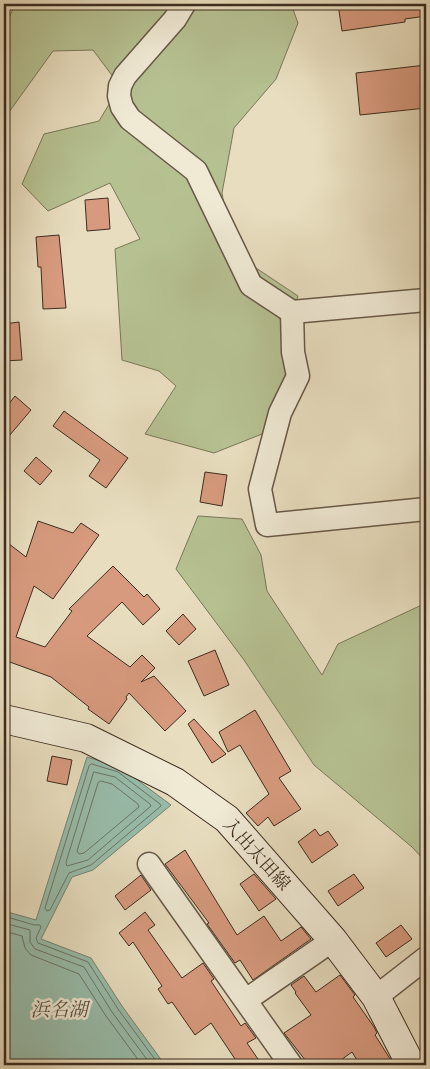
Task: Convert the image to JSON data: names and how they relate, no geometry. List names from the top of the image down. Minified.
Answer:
{"streets":{"main road":["入出太田線"]},"water":["浜名湖"]}
